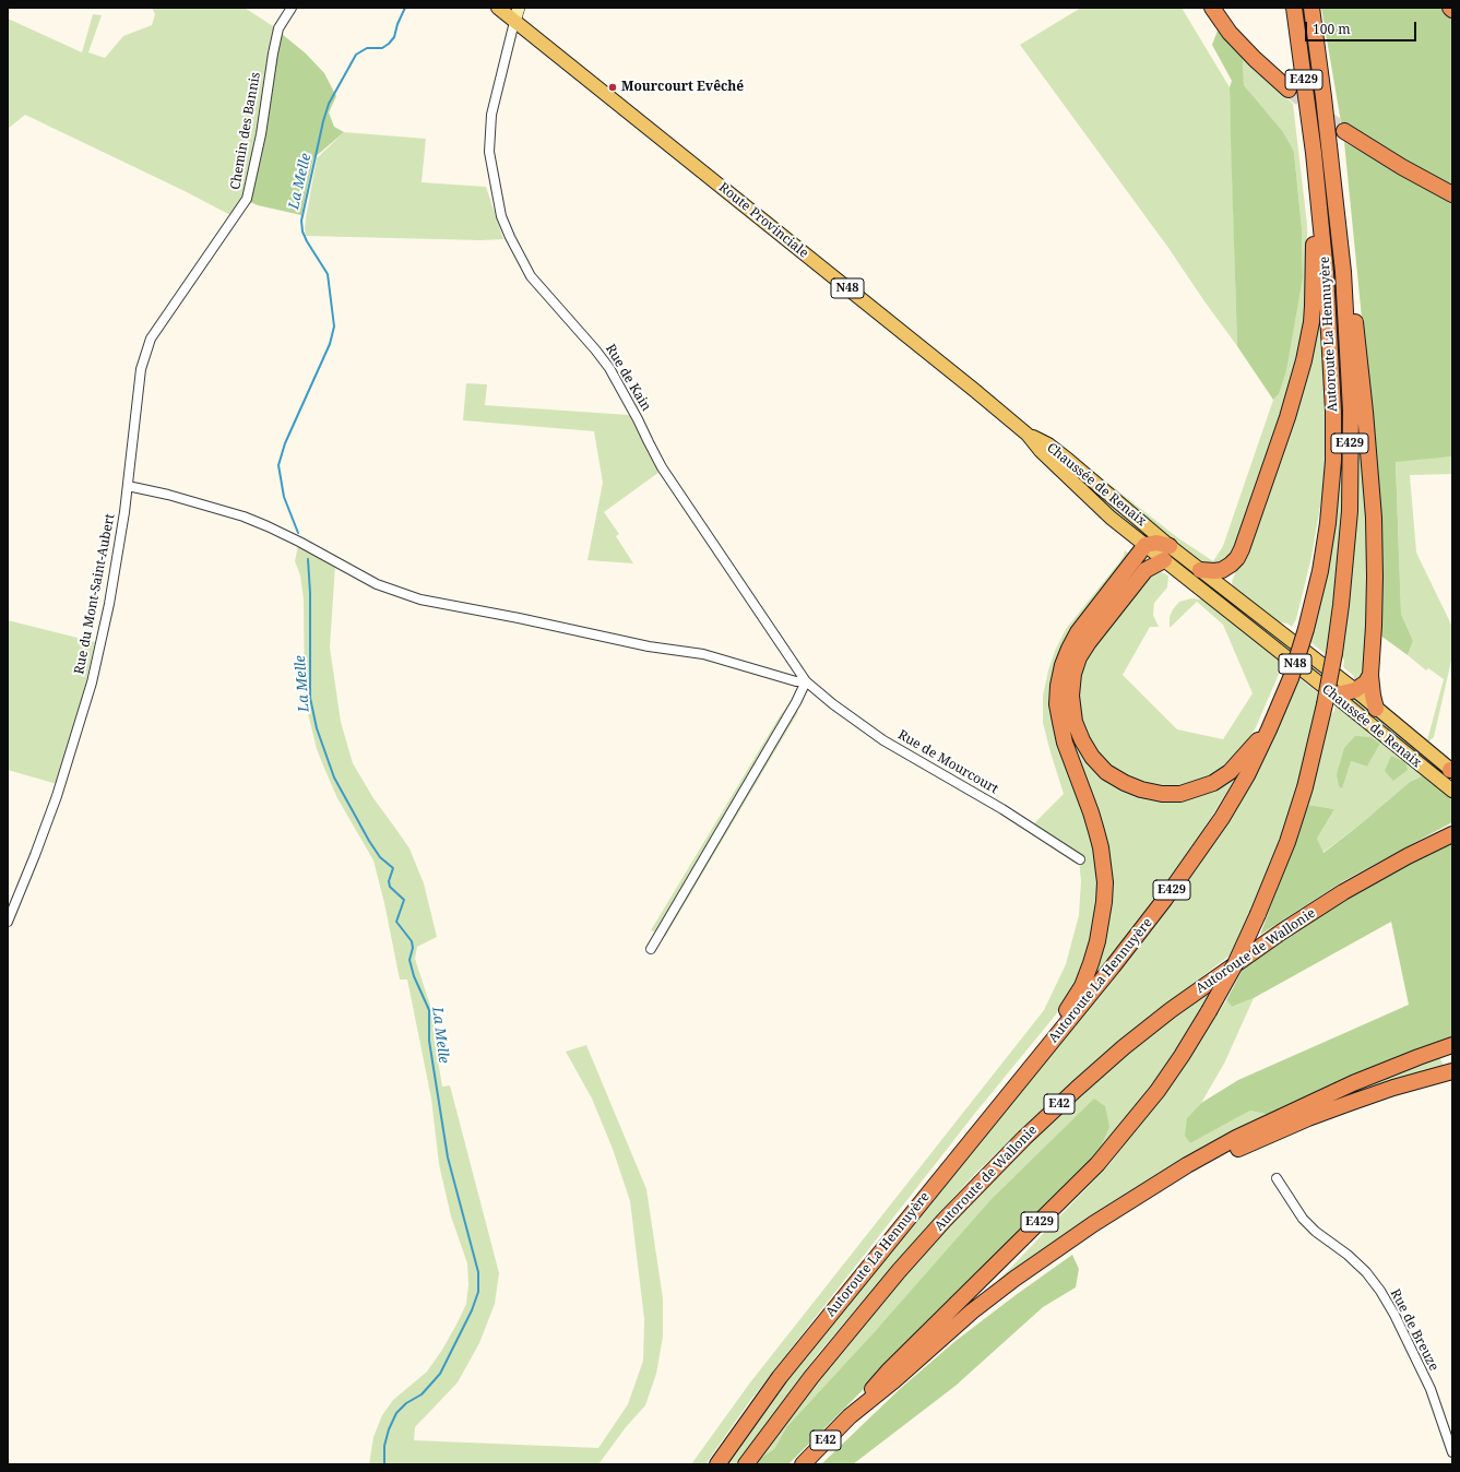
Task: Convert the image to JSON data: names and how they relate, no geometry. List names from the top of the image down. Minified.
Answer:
{"streets":{"highway":["E429","Autoroute La Hennuyère","Autoroute de Wallonie","E42"],"main road":["Route Provinciale","N48","Chaussée de Renaix"],"street":["Chemin des Bannis","Rue de Kain","Rue du Mont-Saint-Aubert","Rue de Mourcourt","Rue de Breuze"]},"crossings":[["Chemin des Bannis","Rue du Mont-Saint-Aubert"],["Route Provinciale","Rue de Kain"],["Route Provinciale","Chaussée de Renaix"],["Autoroute La Hennuyère","Chaussée de Renaix"],["Autoroute La Hennuyère","E42"],["Rue de Kain","Rue de Mourcourt"]],"water":["La Melle"],"places":["Mourcourt Evêché"],"scale_bar":"100 m"}
